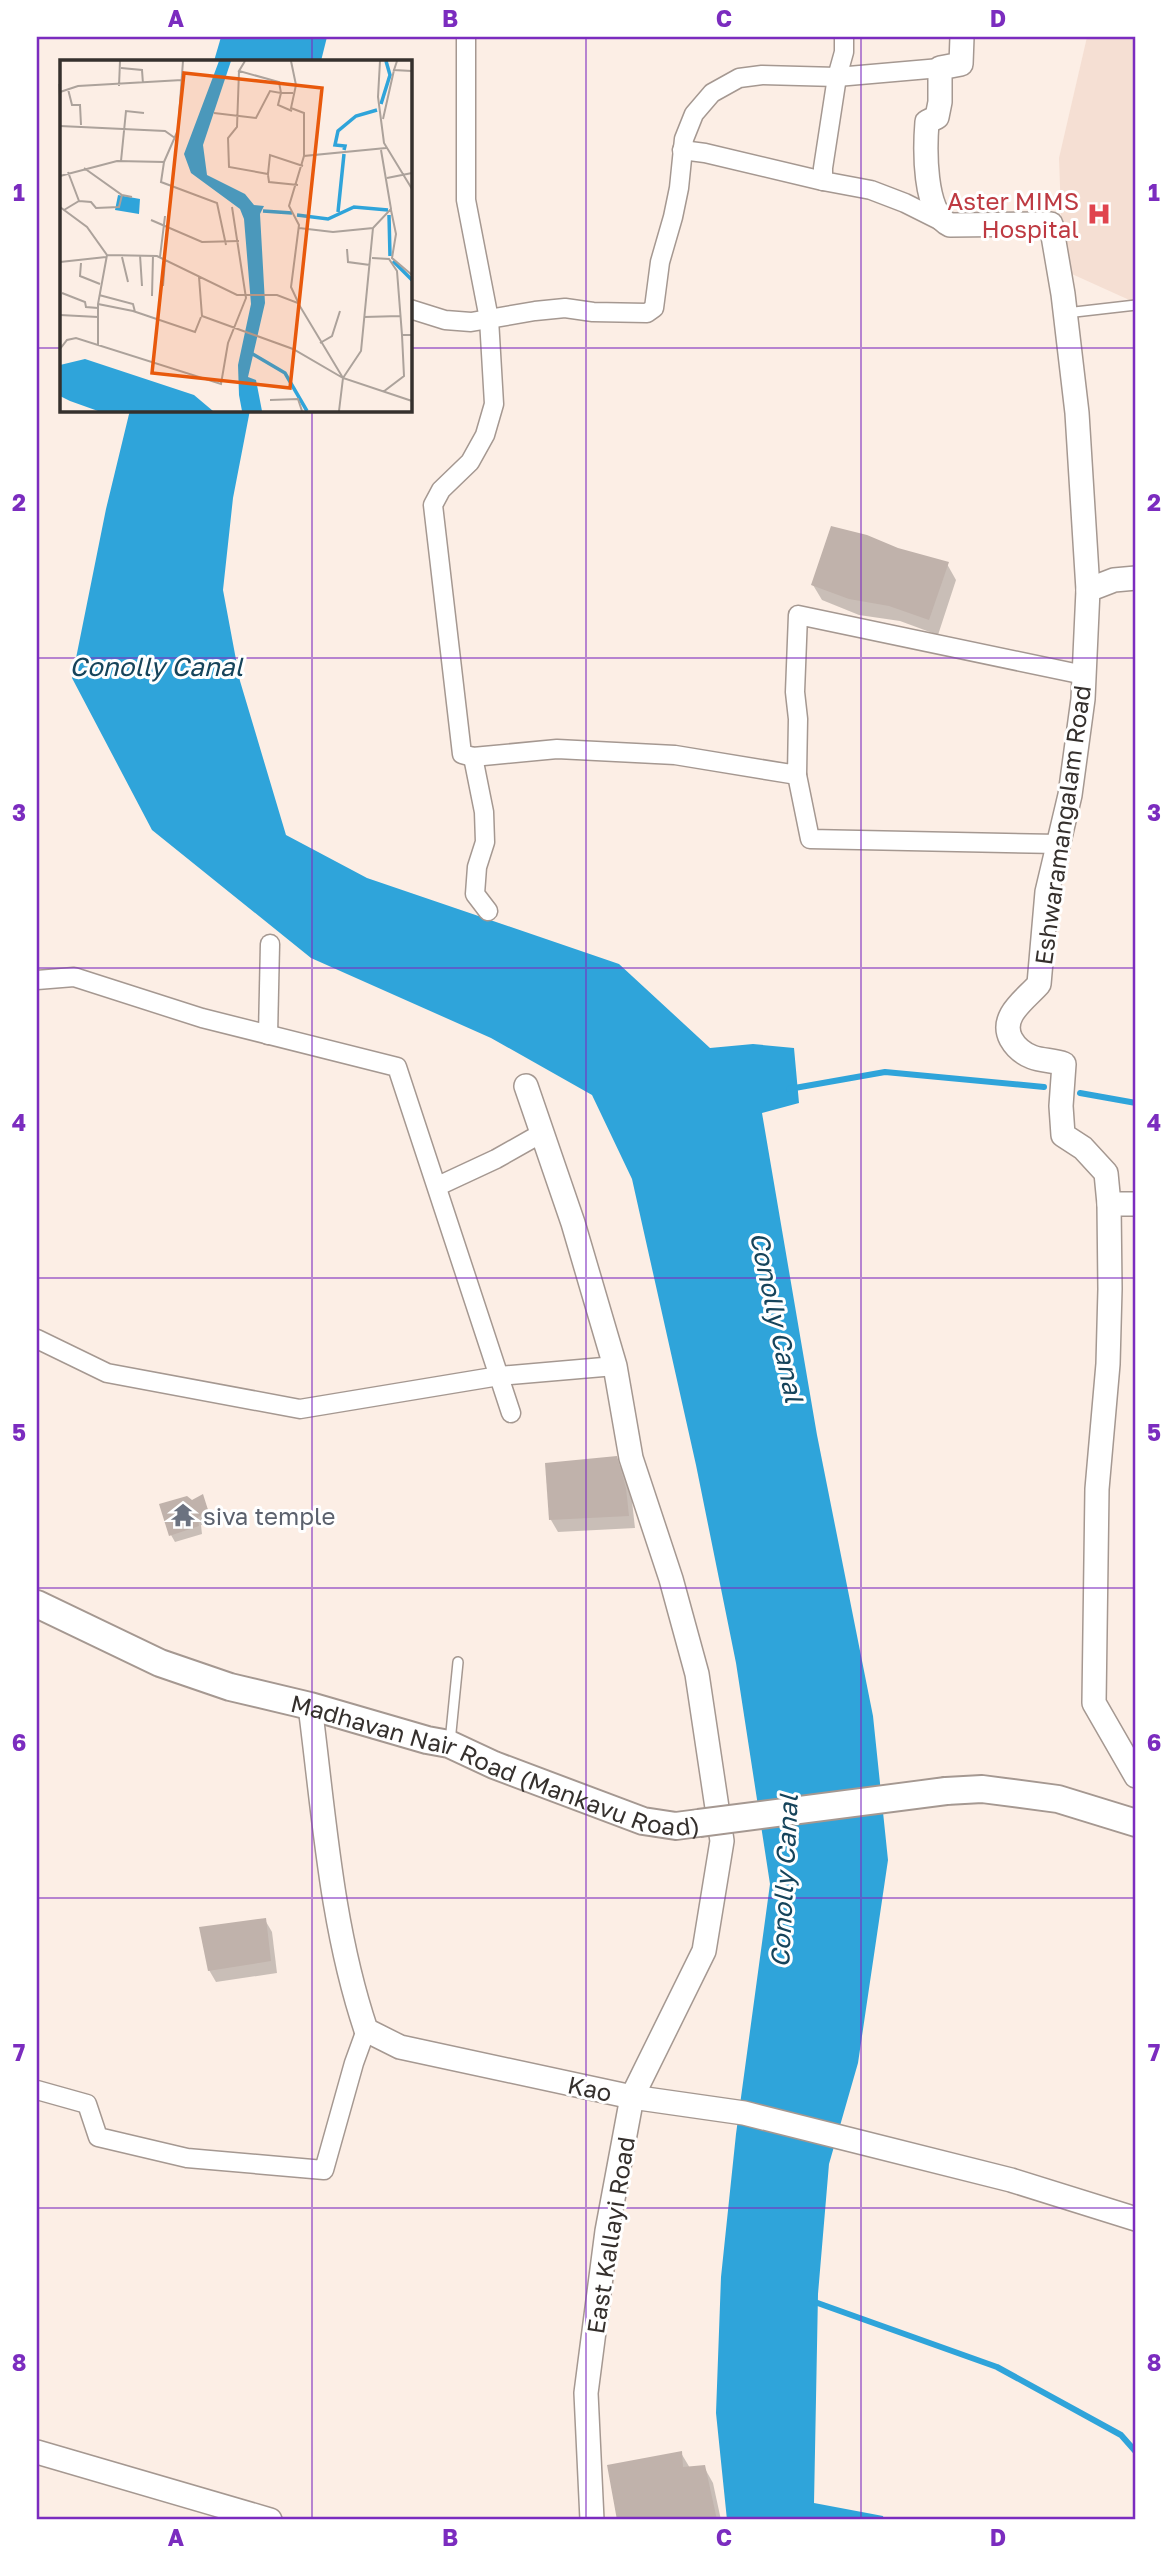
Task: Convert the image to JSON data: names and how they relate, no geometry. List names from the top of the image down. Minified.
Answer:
{"streets":{"main road":["Madhavan Nair Road (Mankavu Road)"],"street":["Eshwaramangalam Road","Kao","East Kallayi Road"]},"crossings":[["Kao","East Kallayi Road"]],"water":["Conolly Canal"],"places":{"hospital":["Aster MIMS Hospital"],"temple":["siva temple"]},"grid":{"columns":["A","B","C","D"],"rows":["1","2","3","4","5","6","7","8"]}}
